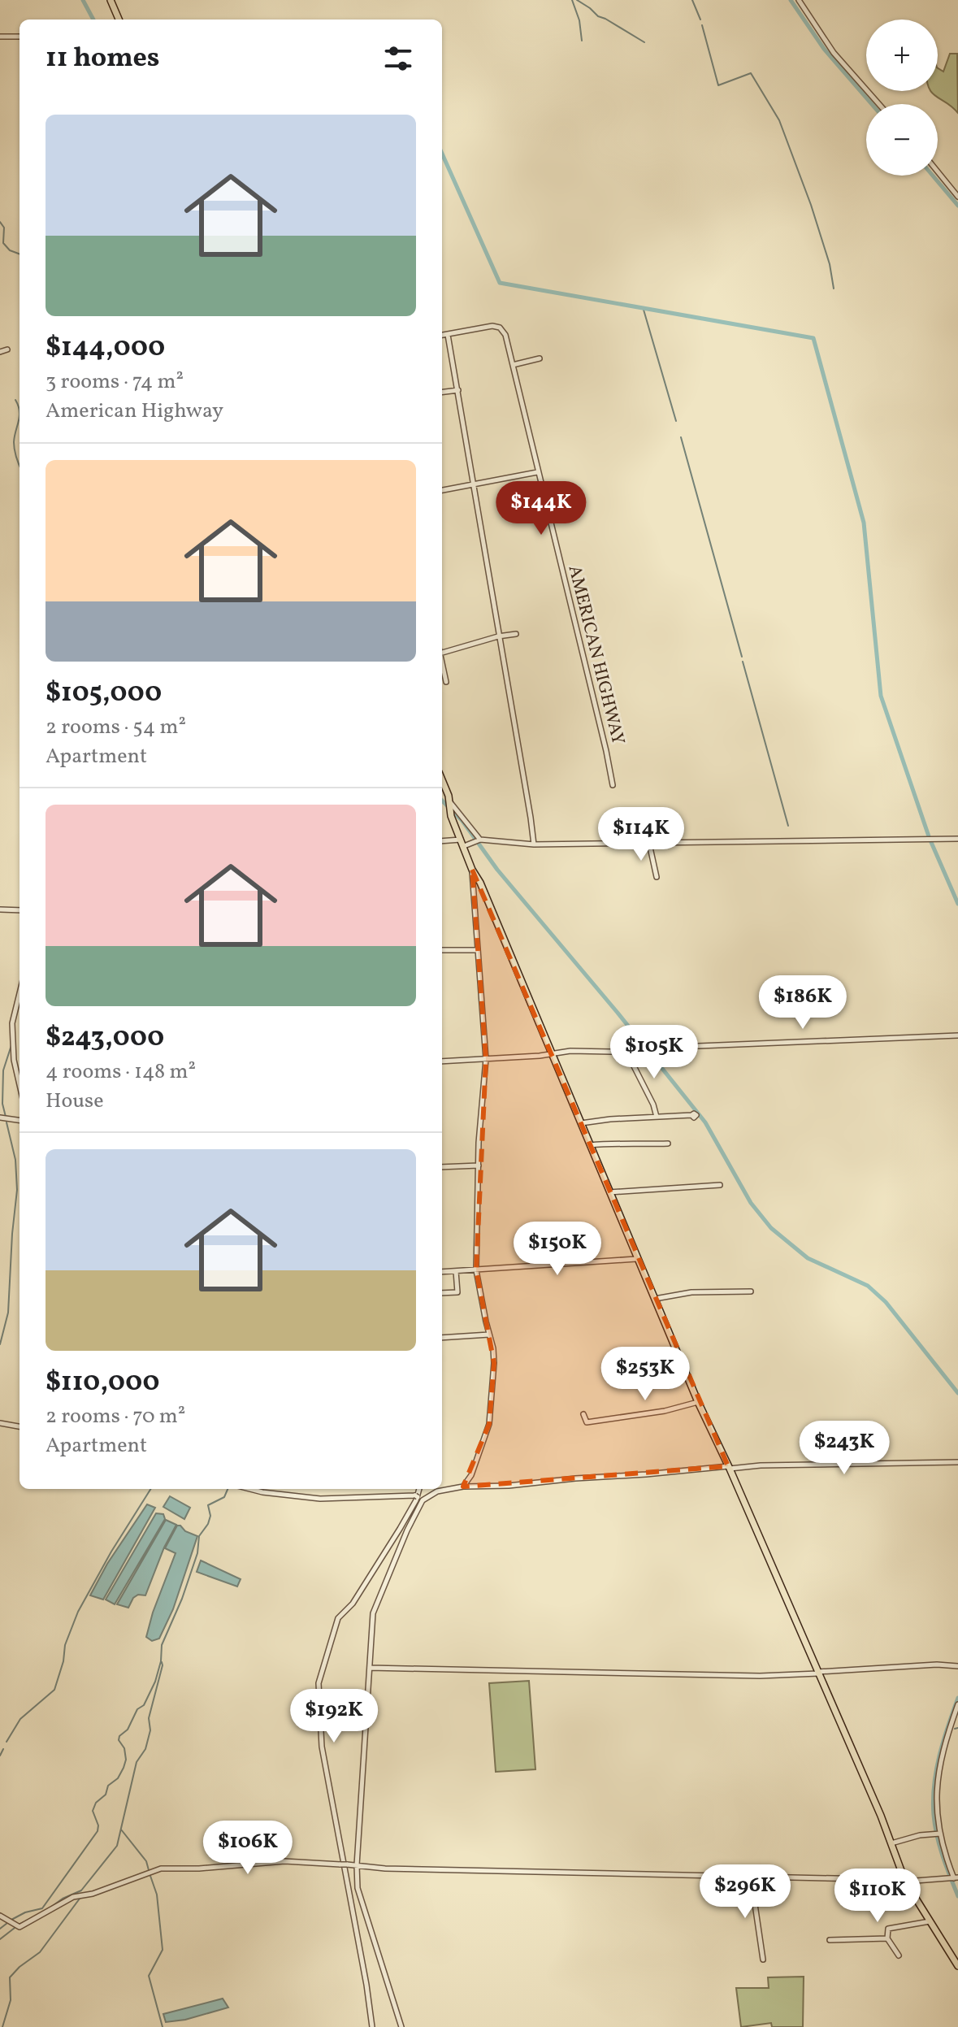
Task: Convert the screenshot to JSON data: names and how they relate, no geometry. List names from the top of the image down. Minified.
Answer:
{"streets":{"street":["AMERICAN HIGHWAY"]},"page":{"map_buttons":["+","−"],"heading":"11 homes","list":[{"name":"$144,000","note":"3 rooms · 74 m² · American Highway"},{"name":"$105,000","note":"2 rooms · 54 m² · Apartment"},{"name":"$243,000","note":"4 rooms · 148 m² · House"},{"name":"$110,000","note":"2 rooms · 70 m² · Apartment"}],"price":["$144K","$114K","$186K","$105K","$150K","$253K","$243K","$192K","$106K","$296K","$110K"]}}
